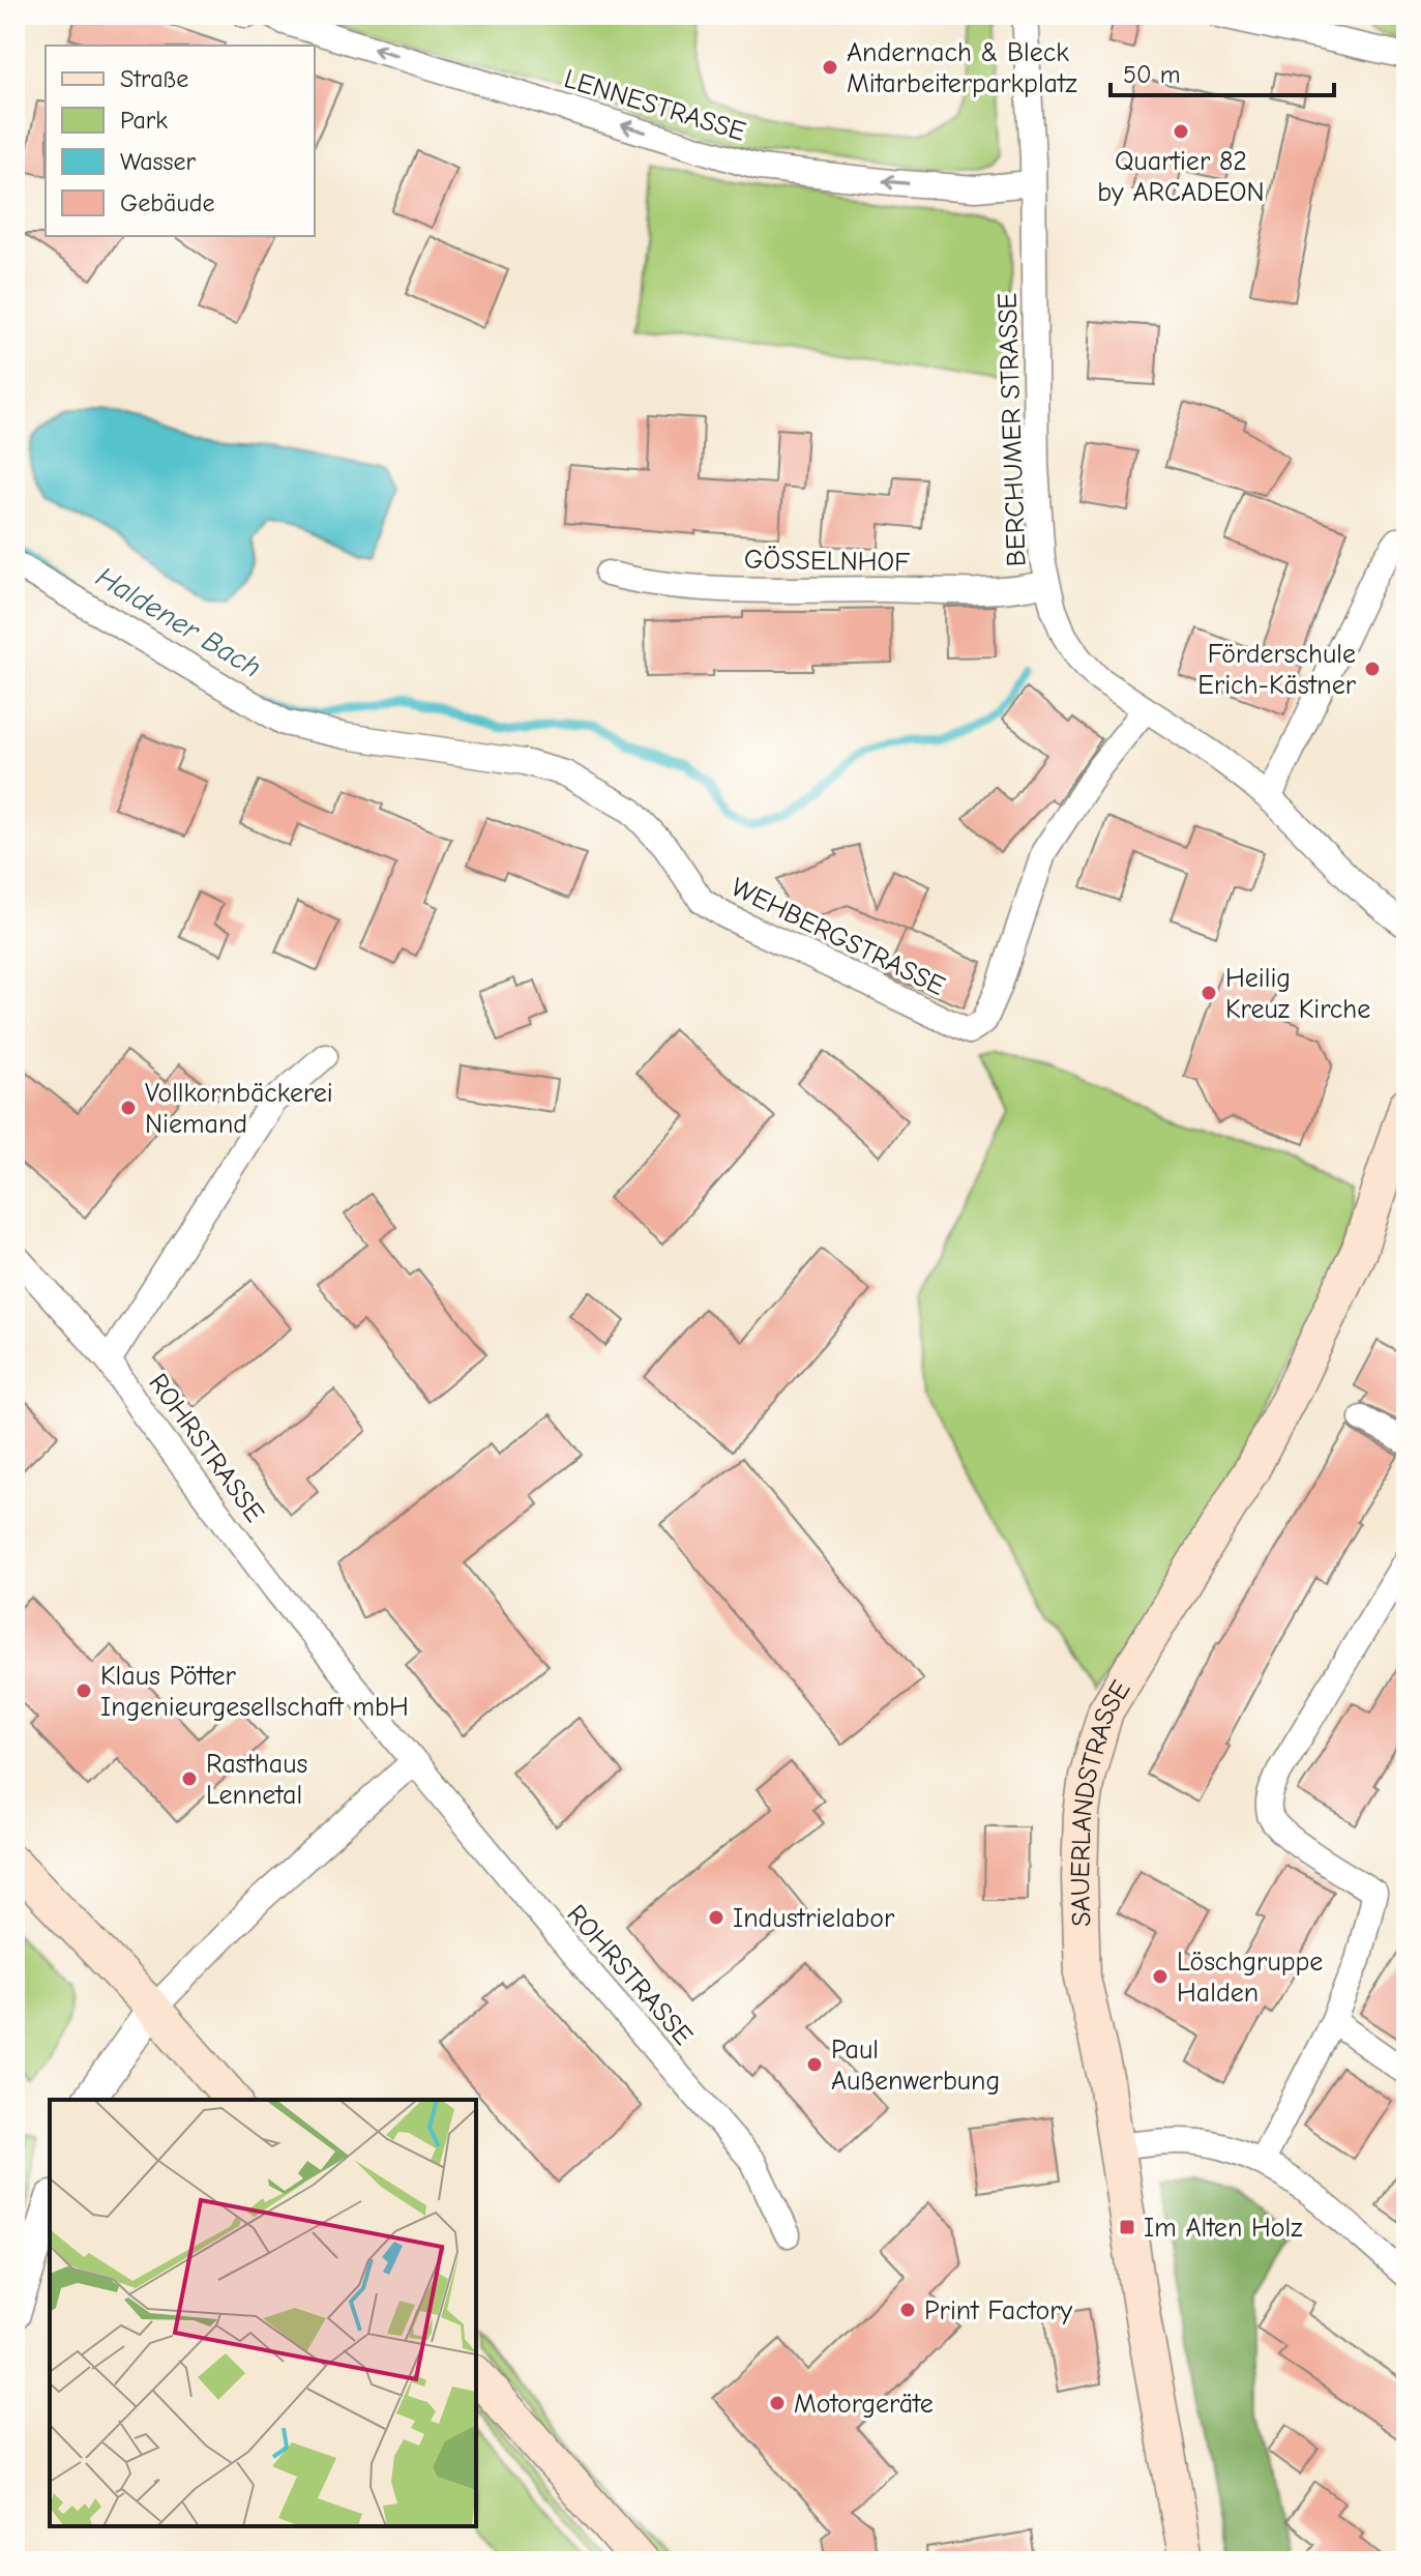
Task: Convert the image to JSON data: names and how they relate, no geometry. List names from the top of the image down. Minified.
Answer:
{"streets":{"main road":["SAUERLANDSTRASSE"],"street":["LENNESTRASSE","BERCHUMER STRASSE","GÖSSELNHOF","WEHBERGSTRASSE","ROHRSTRASSE"]},"crossings":[["LENNESTRASSE","BERCHUMER STRASSE"],["BERCHUMER STRASSE","GÖSSELNHOF"],["BERCHUMER STRASSE","WEHBERGSTRASSE"]],"one_way":["LENNESTRASSE"],"water":["Haldener Bach"],"places":{"other":["Andernach & Bleck Mitarbeiterparkplatz","Quartier 82 by ARCADEON","Förderschule Erich-Kästner","Heilig Kreuz Kirche","Vollkornbäckerei Niemand","Klaus Pötter Ingenieurgesellschaft mbH","Rasthaus Lennetal","Industrielabor","Löschgruppe Halden","Paul Außenwerbung","Print Factory","Motorgeräte"],"transit":["Im Alten Holz"]},"legend":["Straße","Park","Wasser","Gebäude"],"scale_bar":"50 m"}
